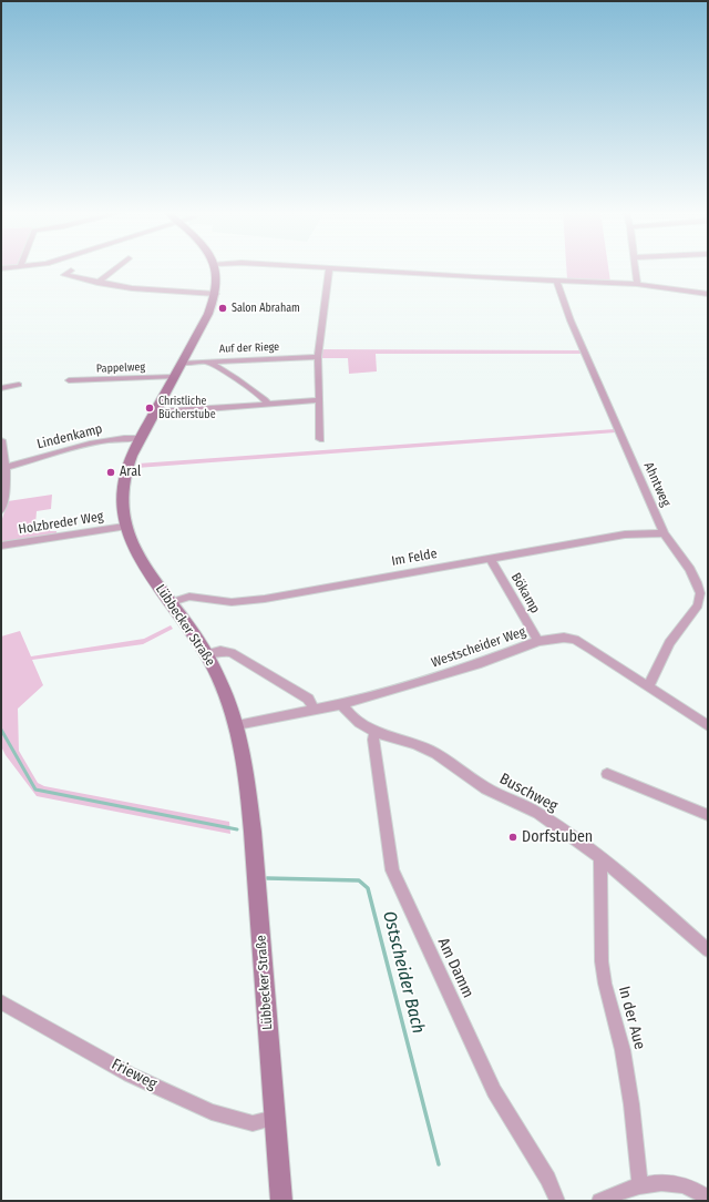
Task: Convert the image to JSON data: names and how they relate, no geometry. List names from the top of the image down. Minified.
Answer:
{"streets":{"main road":["Lübbecker Straße"],"street":["Auf der Riege","Pappelweg","Lindenkamp","Ahntweg","Holzbreder Weg","Im Felde","Bökamp","Westscheider Weg","Buschweg","Am Damm","In der Aue","Frieweg"]},"crossings":[["Auf der Riege","Lübbecker Straße"],["Pappelweg","Lübbecker Straße"],["Lindenkamp","Lübbecker Straße"],["Ahntweg","Im Felde"],["Ahntweg","Westscheider Weg"],["Holzbreder Weg","Lübbecker Straße"],["Im Felde","Bökamp"],["Im Felde","Lübbecker Straße"],["Bökamp","Westscheider Weg"],["Lübbecker Straße","Westscheider Weg"],["Lübbecker Straße","Frieweg"],["Westscheider Weg","Buschweg"],["Buschweg","Am Damm"],["Buschweg","In der Aue"]],"water":["Ostscheider Bach"],"places":["Salon Abraham","Christliche Bücherstube","Aral","Dorfstuben"]}
